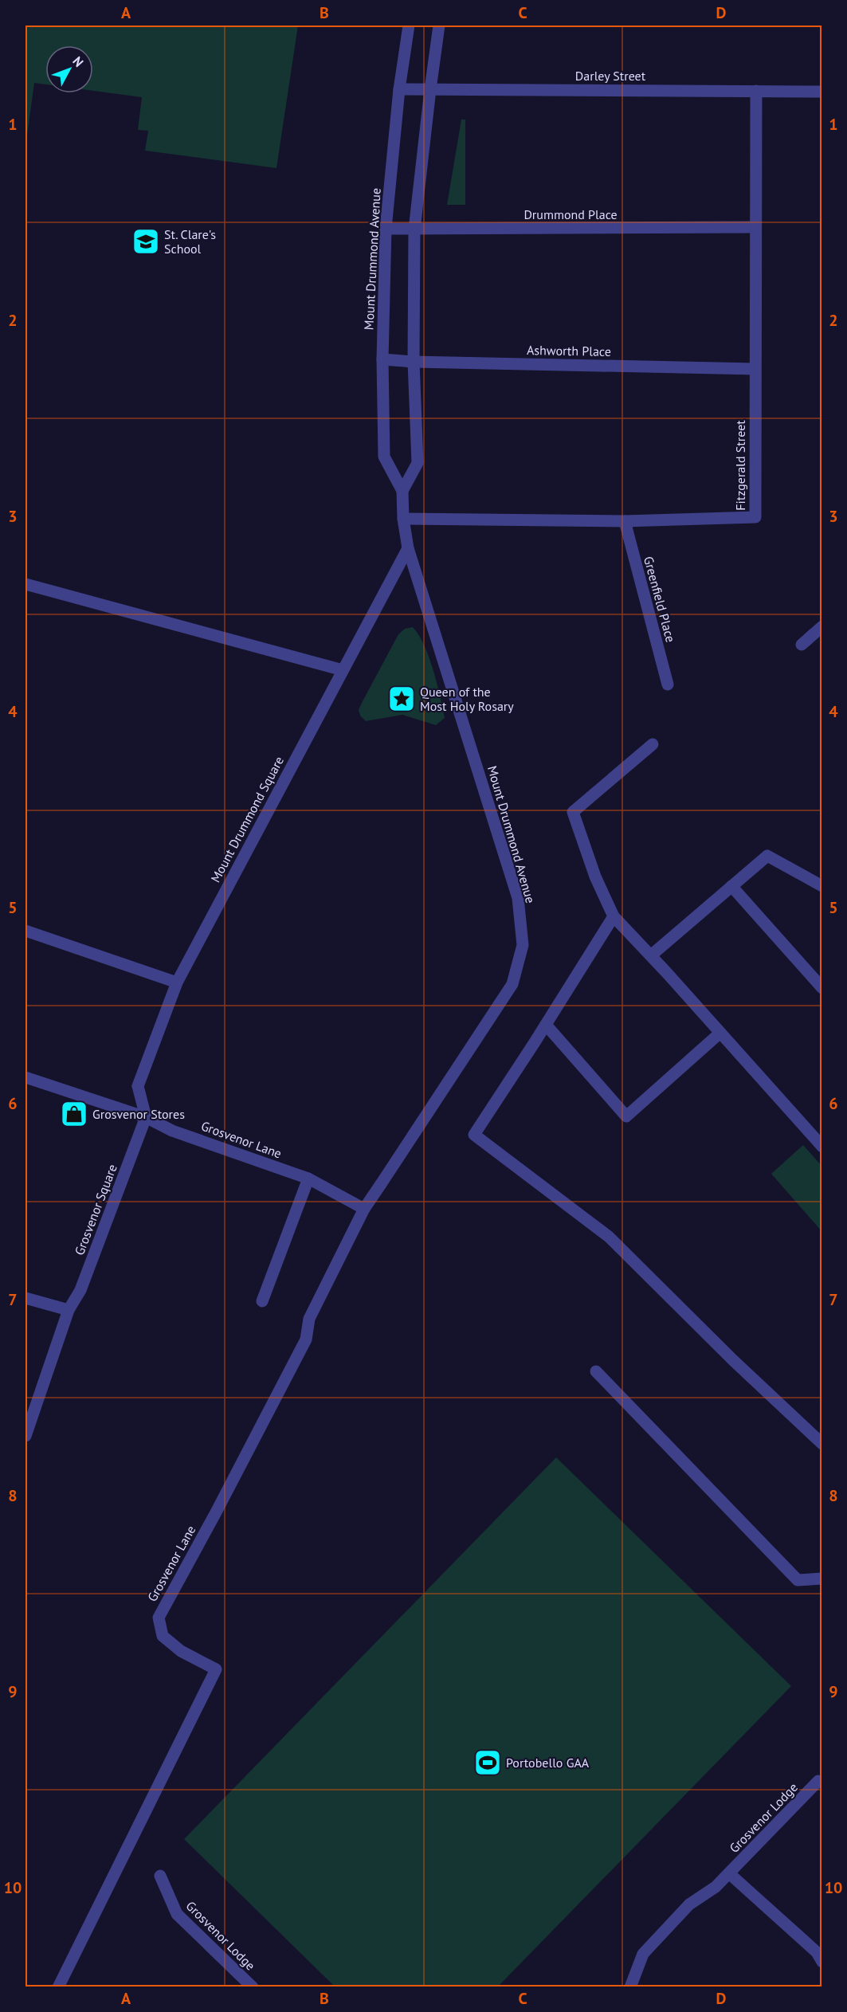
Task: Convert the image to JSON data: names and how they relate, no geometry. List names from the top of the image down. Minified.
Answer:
{"streets":{"street":["Darley Street","Drummond Place","Mount Drummond Avenue","Ashworth Place","Fitzgerald Street","Greenfield Place","Mount Drummond Square","Grosvenor Lane","Grosvenor Square","Grosvenor Lodge"]},"crossings":[["Darley Street","Mount Drummond Avenue"],["Darley Street","Fitzgerald Street"],["Drummond Place","Mount Drummond Avenue"],["Drummond Place","Fitzgerald Street"],["Mount Drummond Avenue","Ashworth Place"],["Mount Drummond Avenue","Fitzgerald Street"],["Mount Drummond Avenue","Mount Drummond Square"],["Mount Drummond Avenue","Grosvenor Lane"],["Ashworth Place","Fitzgerald Street"],["Fitzgerald Street","Greenfield Place"],["Mount Drummond Square","Grosvenor Lane"],["Mount Drummond Square","Grosvenor Square"],["Grosvenor Lane","Grosvenor Square"]],"places":{"school or university":["St. Clare's School"],"place":["Queen of the Most Holy Rosary"],"shop":["Grosvenor Stores"],"sports":["Portobello GAA"]},"north":"top right","grid":{"columns":["A","B","C","D"],"rows":["1","2","3","4","5","6","7","8","9","10"]}}
